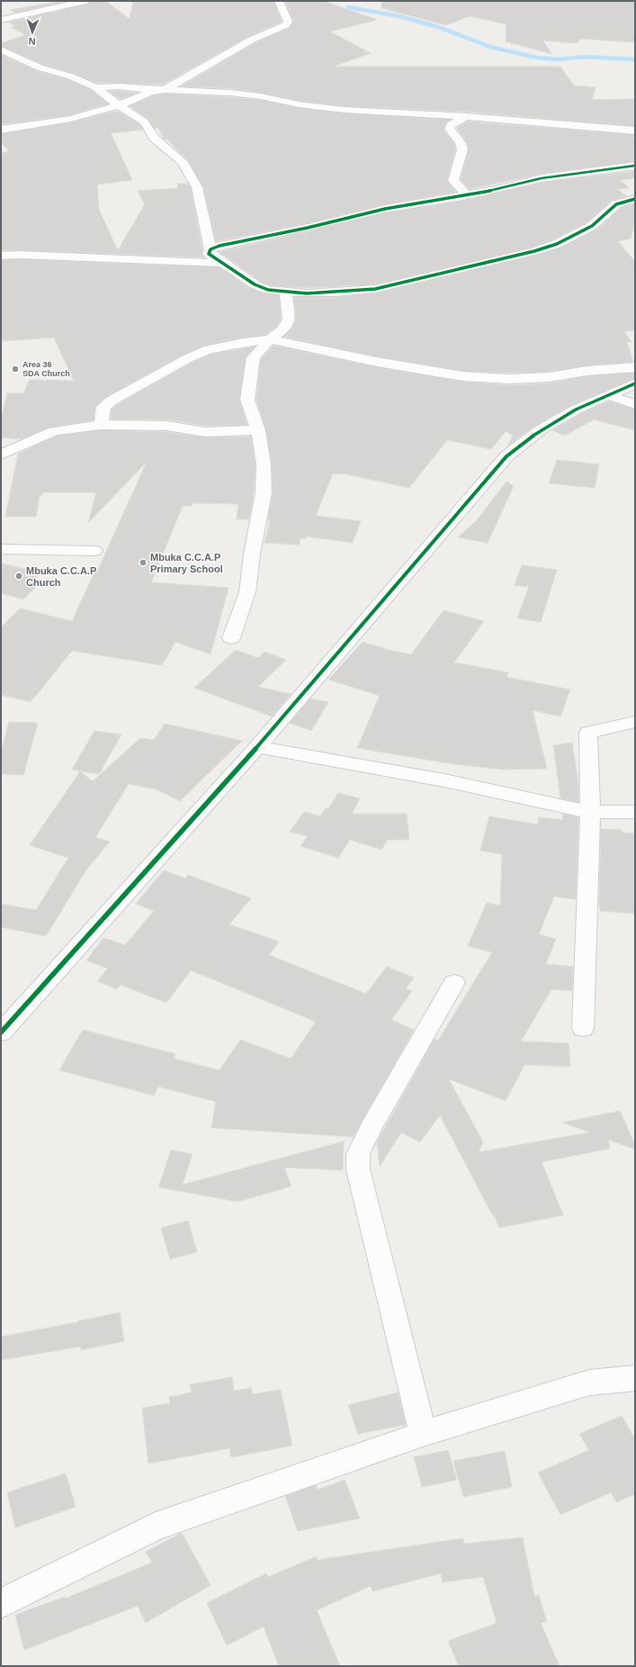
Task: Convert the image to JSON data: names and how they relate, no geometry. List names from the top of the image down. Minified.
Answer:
{"places":["Area 36 SDA Church","Mbuka C.C.A.P Primary School","Mbuka C.C.A.P Church"],"north":"bottom"}
